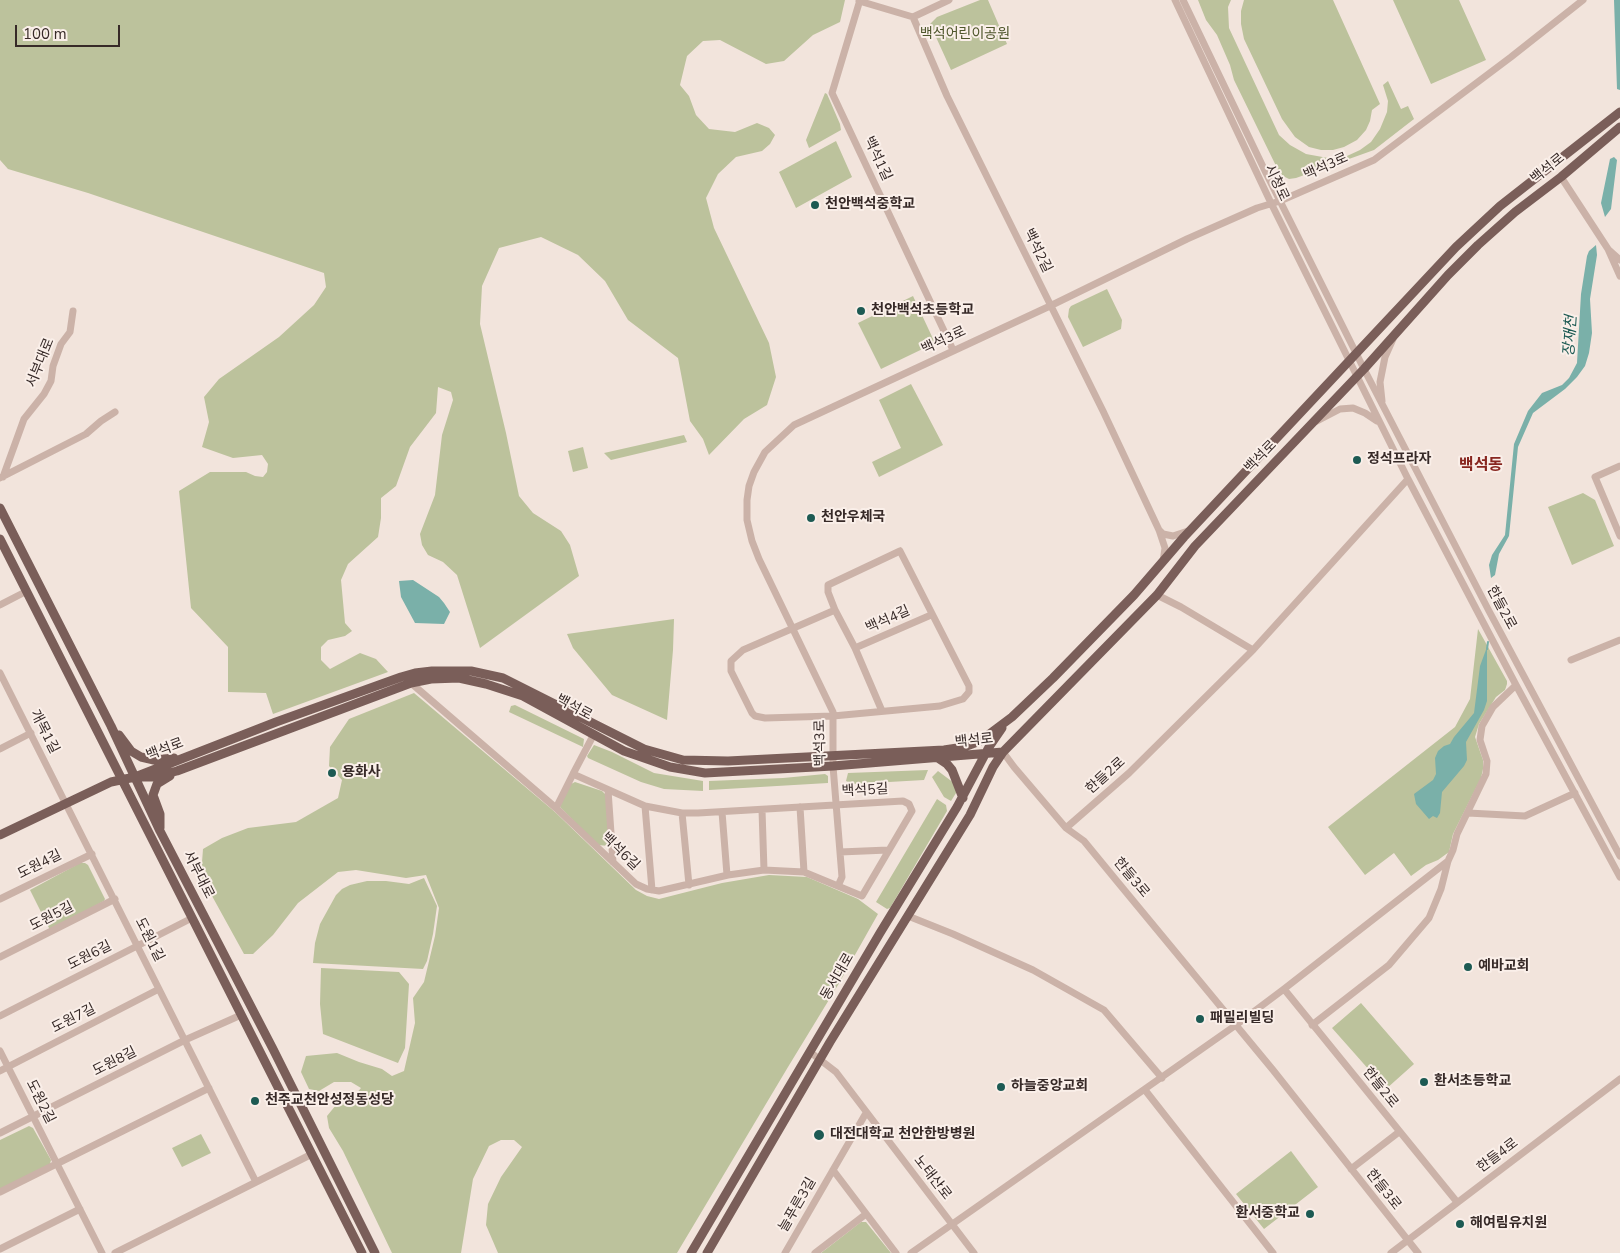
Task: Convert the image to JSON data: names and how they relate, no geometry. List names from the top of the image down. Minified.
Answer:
{"streets":{"main road":["백석로","서부대로","동서대로"],"street":["백석1길","백석3로","시청로","백석2길","한들2로","백석4길","개목1길","백석5길","백석6길","도원4길","한들3로","도원5길","도원1길","도원6길","도원7길","도원8길","도원2길","한들4로","노태산로","늘푸른3길"]},"crossings":[["백석1길","백석3로"],["백석3로","백석로"],["백석3로","시청로"],["백석3로","백석2길"],["백석3로","백석5길"],["백석로","시청로"],["백석로","백석2길"],["백석로","서부대로"],["백석로","한들2로"],["백석로","개목1길"],["백석로","백석6길"],["백석로","한들3로"],["백석로","도원1길"],["백석로","동서대로"],["시청로","한들2로"],["서부대로","도원6길"],["서부대로","도원8길"],["한들2로","한들3로"],["한들2로","한들4로"],["개목1길","도원1길"],["도원4길","도원1길"],["한들3로","동서대로"],["한들3로","한들4로"],["도원5길","도원1길"],["도원1길","도원6길"],["도원1길","도원7길"],["도원1길","도원8길"],["동서대로","노태산로"],["도원7길","도원2길"],["도원8길","도원2길"],["노태산로","늘푸른3길"]],"districts":["백석동"],"water":["장재천"],"parks":["백석어린이공원"],"places":["천안백석중학교","천안백석초등학교","정석프라자","천안우체국","용화사","예바교회","패밀리빌딩","환서초등학교","하늘중앙교회","천주교천안성정동성당","대전대학교 천안한방병원","환서중학교","해여림유치원"],"scale_bar":"100 m"}
